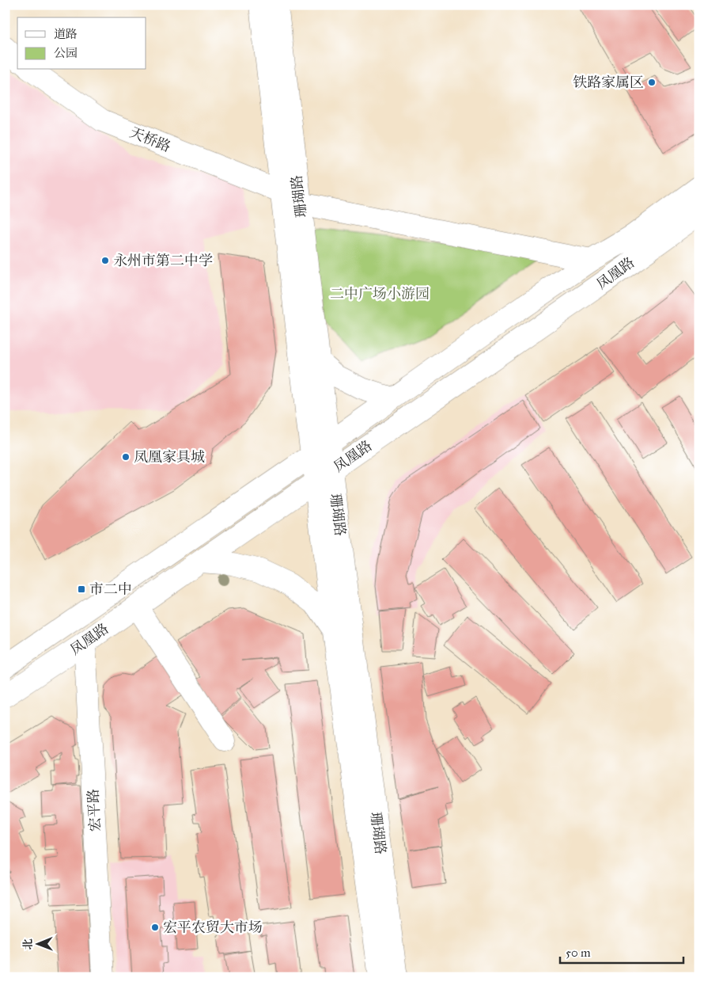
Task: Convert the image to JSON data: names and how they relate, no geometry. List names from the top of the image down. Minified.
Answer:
{"streets":{"main road":["天桥路","珊瑚路","凤凰路","宏平路"]},"crossings":[["天桥路","珊瑚路"],["珊瑚路","凤凰路"],["凤凰路","宏平路"]],"parks":["二中广场小游园"],"places":{"other":["铁路家属区","永州市第二中学","凤凰家具城","宏平农贸大市场"],"transit":["市二中"]},"legend":["道路","公园"],"scale_bar":"50 m","north":"left"}
